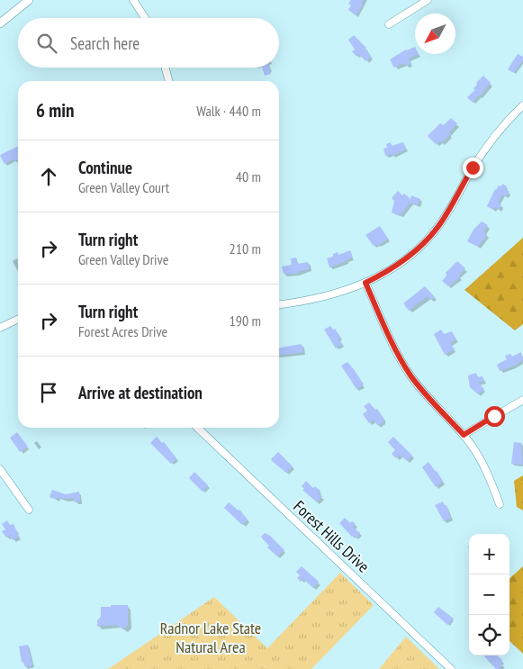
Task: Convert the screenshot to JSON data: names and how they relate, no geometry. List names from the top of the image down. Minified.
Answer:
{"streets":{"street":["Forest Hills Drive"]},"parks":["Radnor Lake State Natural Area"],"north":"bottom left","page":{"search":"Search here","heading":["6 min","Walk · 440 m"],"list":[["Continue","Green Valley Court","40 m"],["Turn right","Green Valley Drive","210 m"],["Turn right","Forest Acres Drive","190 m"],"Arrive at destination"],"map_buttons":["+","−"]}}
